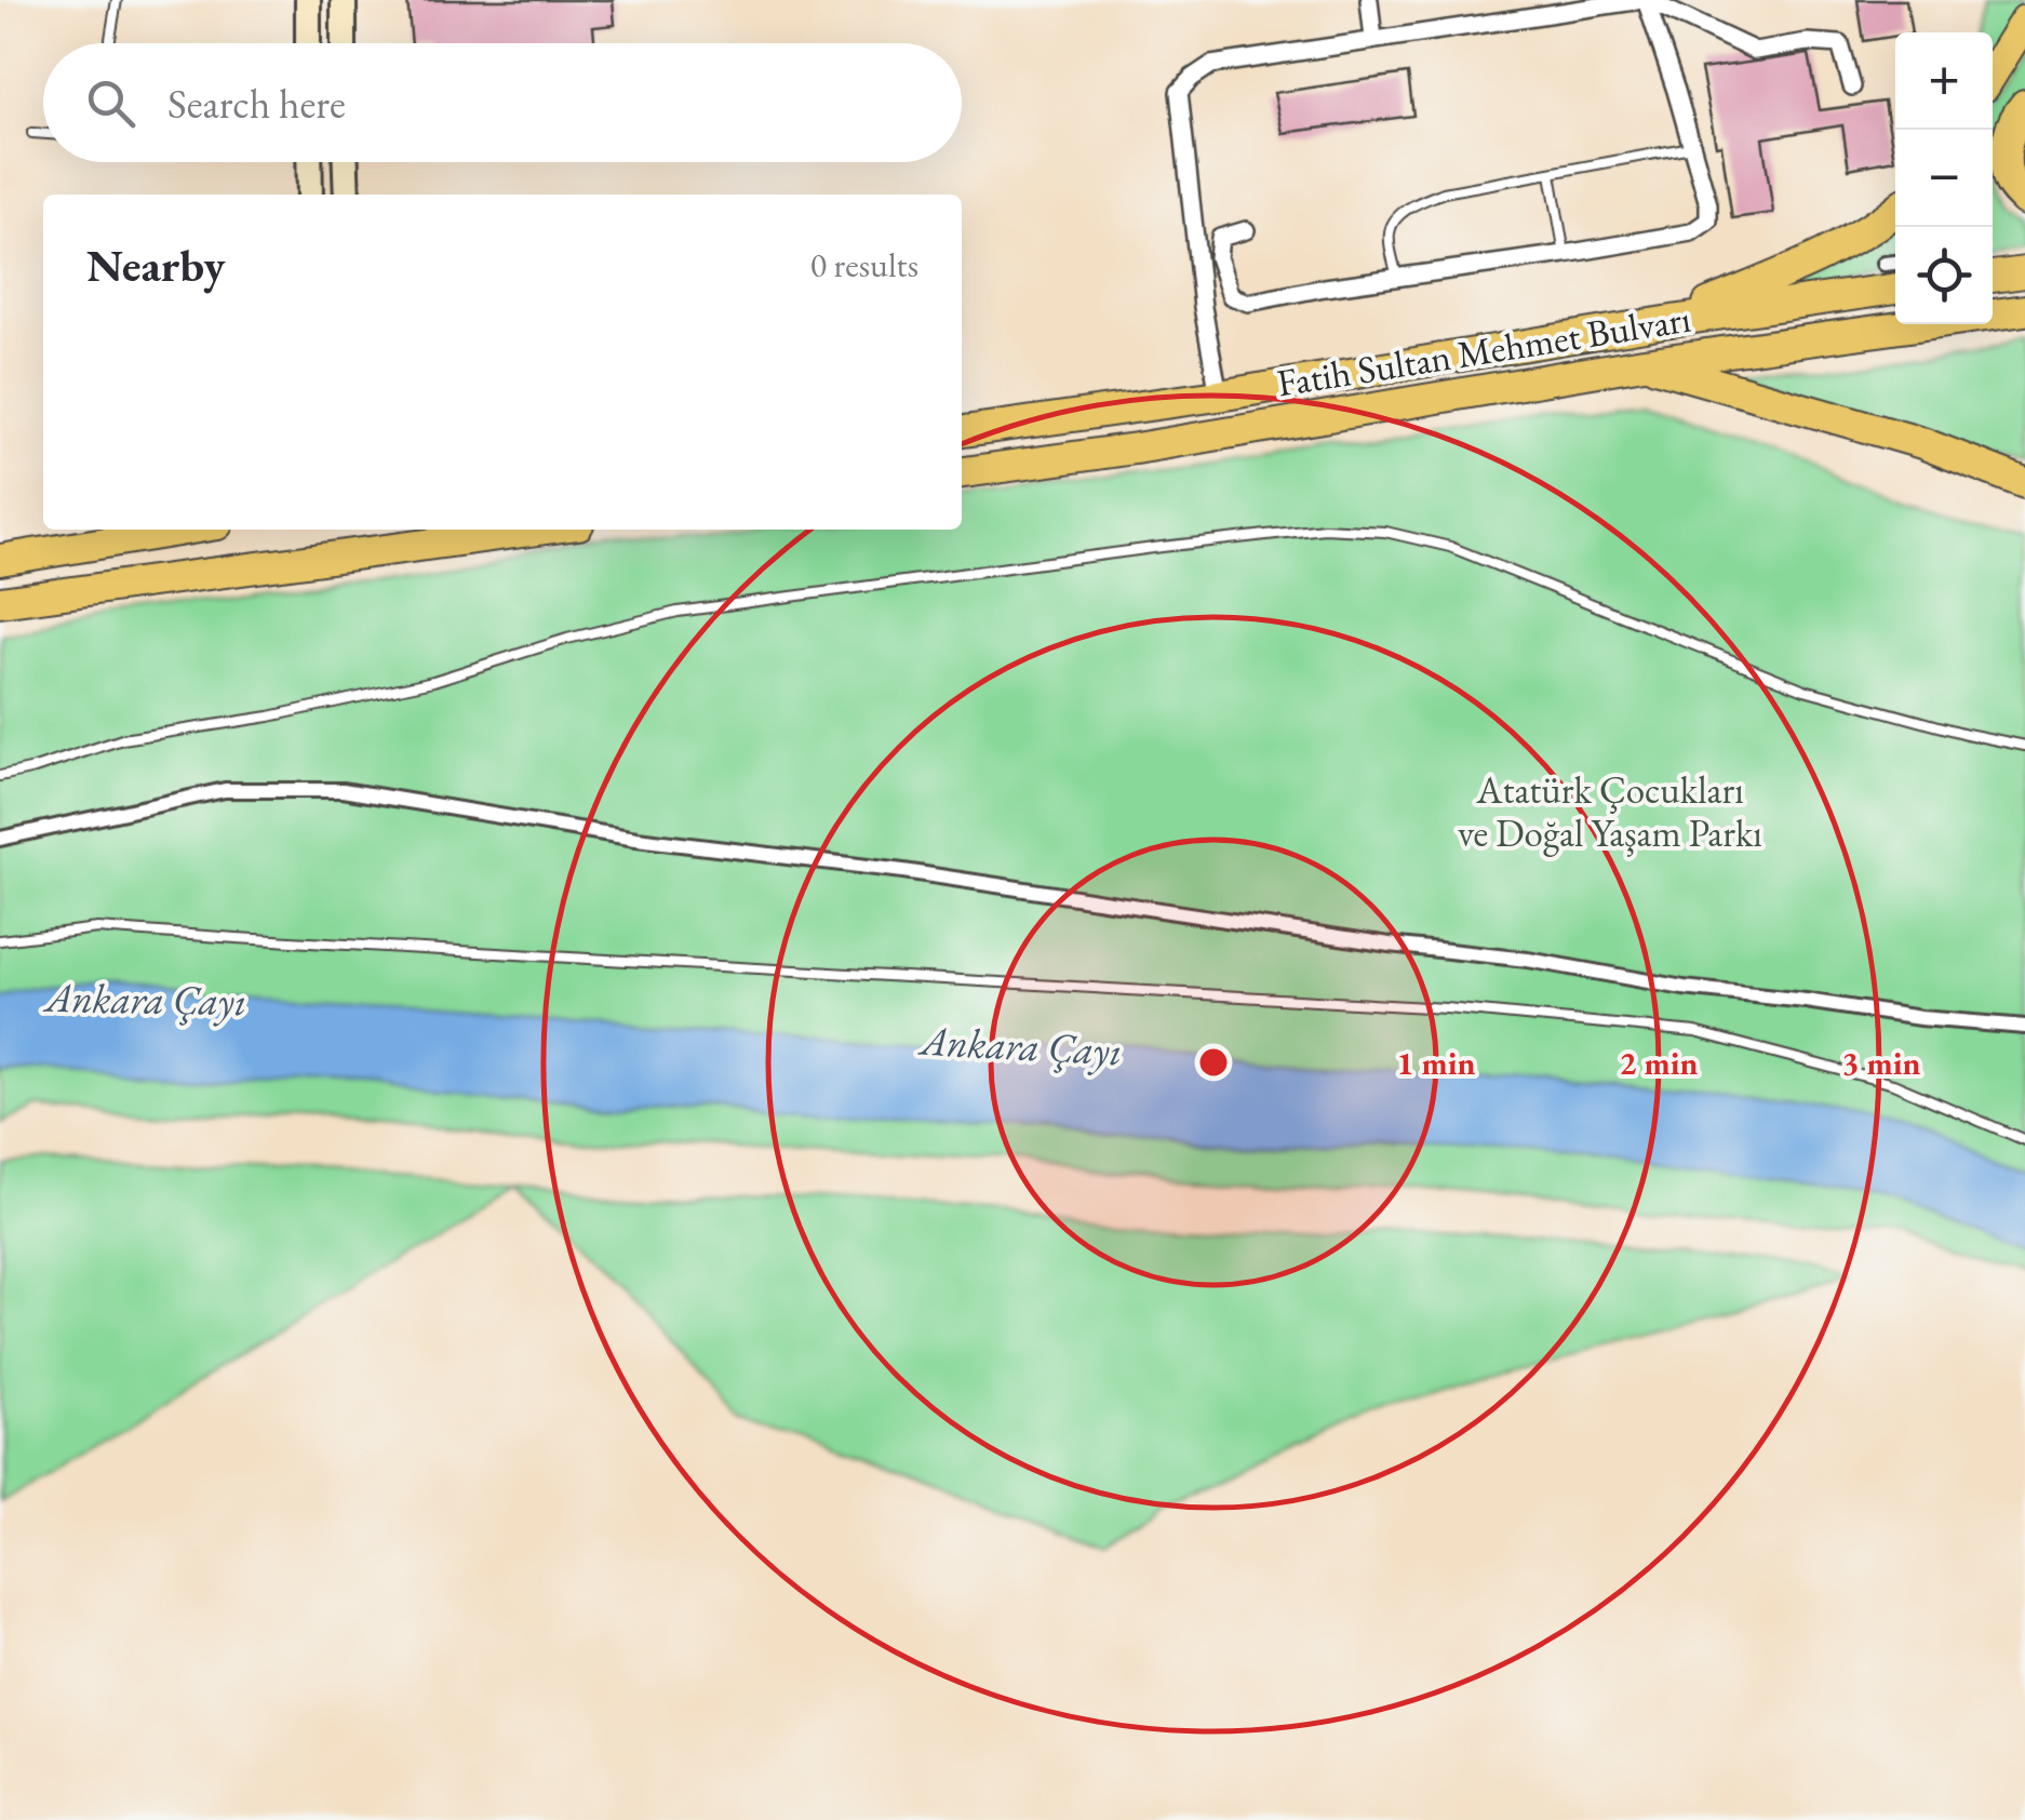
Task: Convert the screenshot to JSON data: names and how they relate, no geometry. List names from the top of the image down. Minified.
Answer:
{"streets":{"highway":["Fatih Sultan Mehmet Bulvarı"]},"water":["Ankara Çayı"],"parks":["Atatürk Çocukları ve Doğal Yaşam Parkı"],"page":{"map_buttons":["+","−"],"search":"Search here","heading":["Nearby","0 results"]},"rings":["1 min","2 min","3 min"]}
